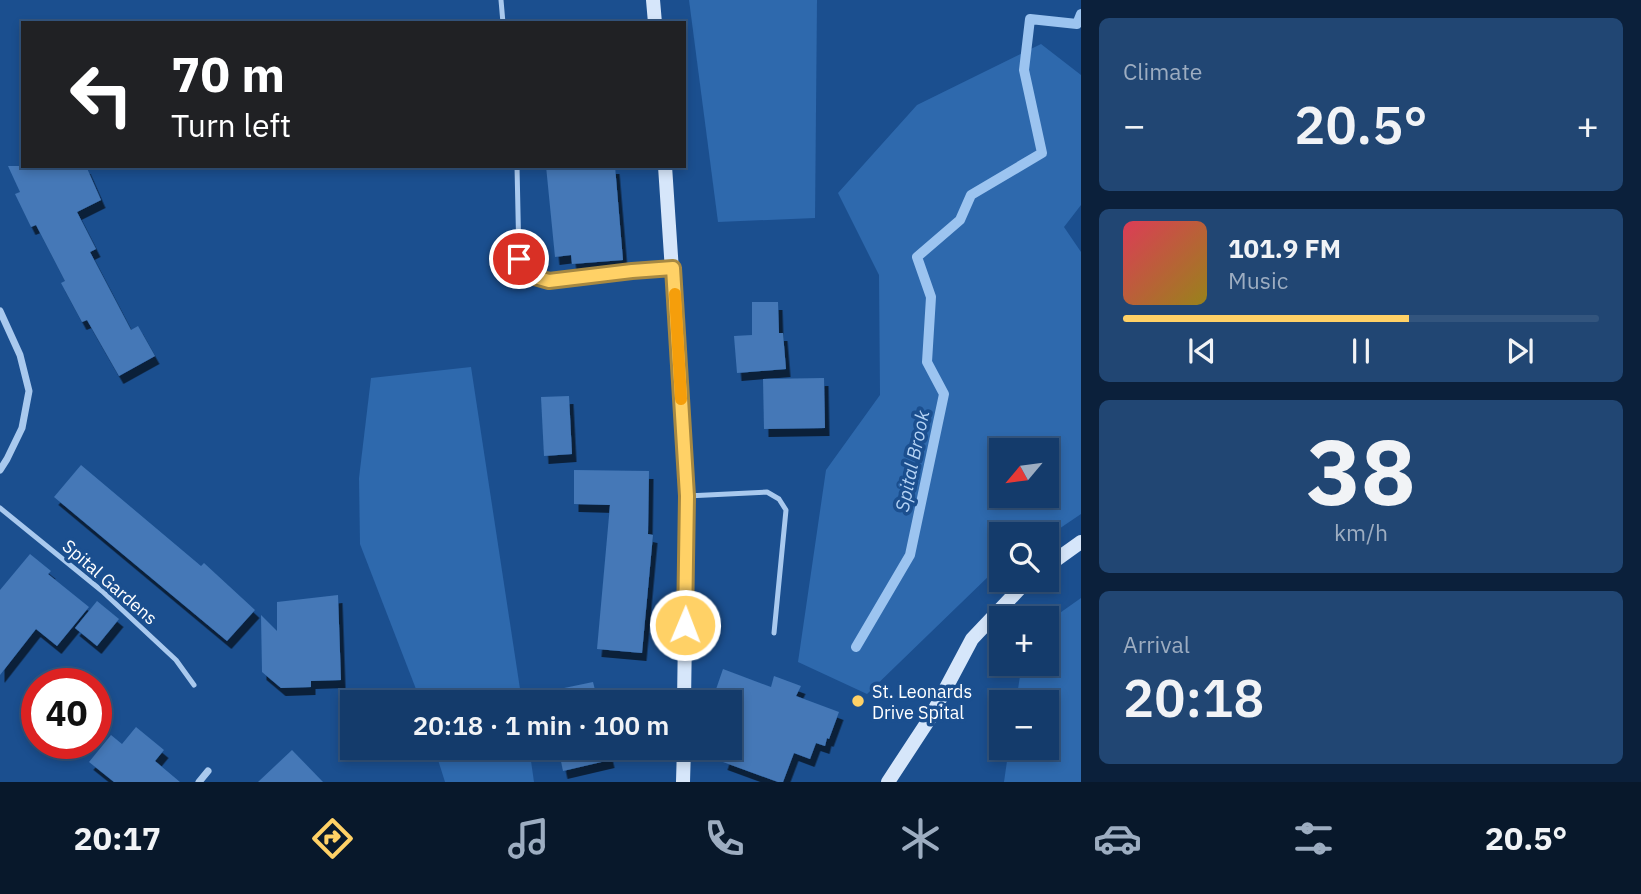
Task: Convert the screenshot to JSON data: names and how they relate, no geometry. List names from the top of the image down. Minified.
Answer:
{"streets":{"lane":["Spital Gardens"]},"water":["Spital Brook"],"places":["St. Leonards Drive Spital"],"north":"bottom left","page":{"tile":["Climate",["38","km/h"],["Arrival","20:18"]],"turn":["70 m","Turn left"],"heat":["−","20.5°","+"],"song":["101.9 FM","Music"],"map_buttons":["+","−"],"limit":"40","trip":"20:18 · 1 min · 100 m","tabs":["20:17","20.5°"]}}
